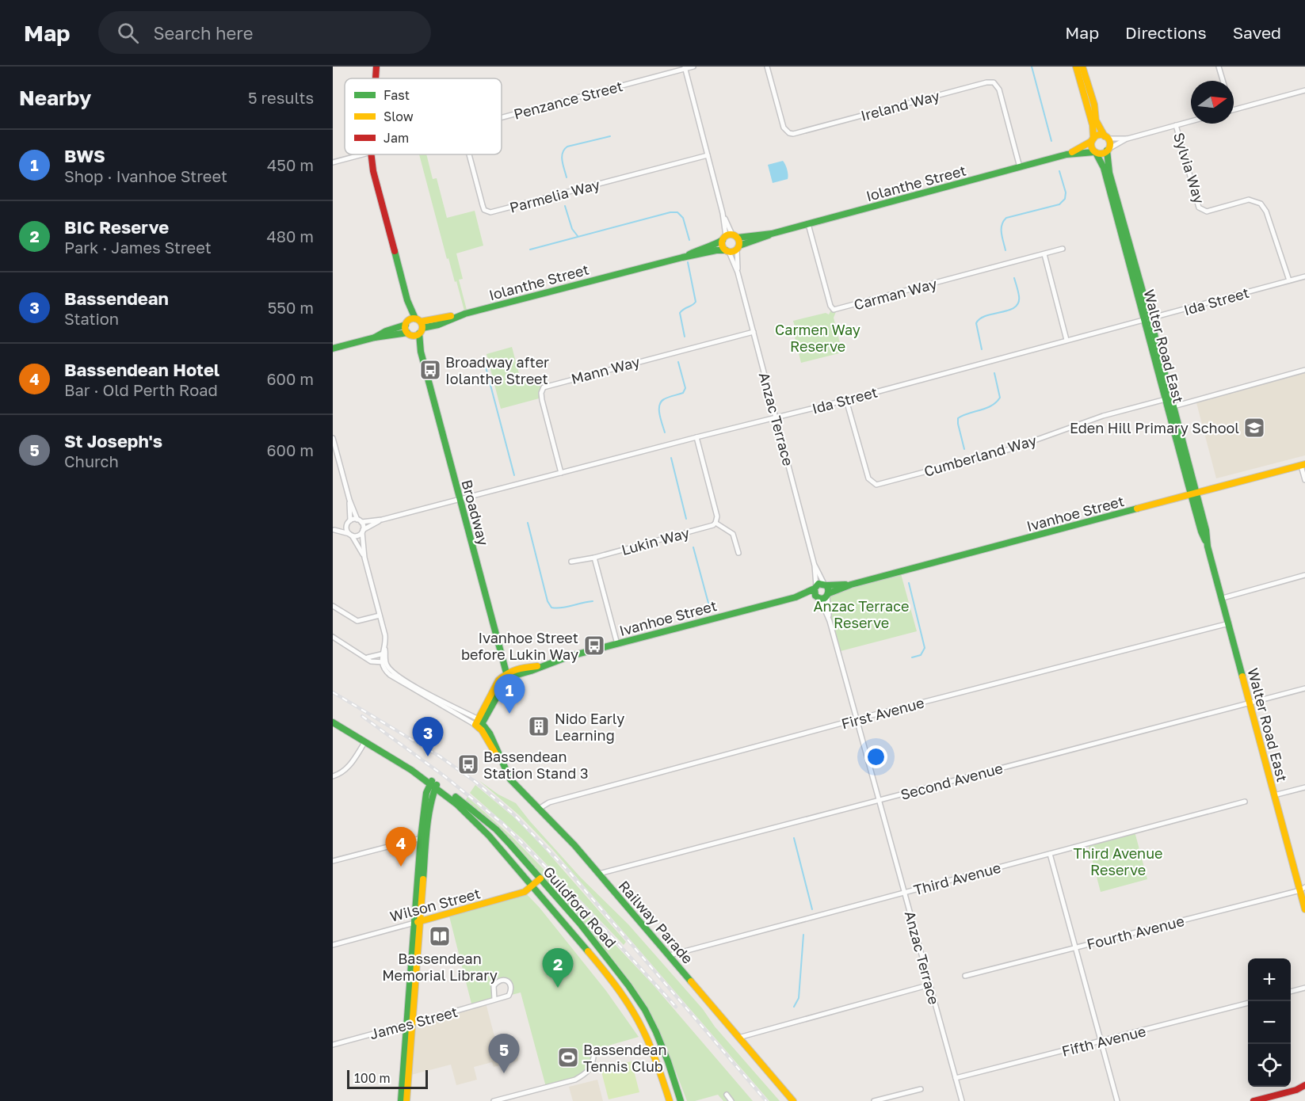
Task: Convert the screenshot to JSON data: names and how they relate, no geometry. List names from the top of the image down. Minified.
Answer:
{"streets":{"main road":["Iolanthe Street","Walter Road East","Broadway","Ivanhoe Street","Wilson Street","Guildford Road","Railway Parade"],"street":["Penzance Street","Ireland Way","Sylvia Way","Parmelia Way","Carman Way","Ida Street","Mann Way","Anzac Terrace","Cumberland Way","Lukin Way","First Avenue","Second Avenue","Third Avenue","Fourth Avenue","James Street","Fifth Avenue"]},"crossings":[["Ireland Way","Iolanthe Street"],["Sylvia Way","Ida Street"],["Iolanthe Street","Carman Way"],["Iolanthe Street","Walter Road East"],["Iolanthe Street","Anzac Terrace"],["Iolanthe Street","Broadway"],["Ida Street","Walter Road East"],["Ida Street","Mann Way"],["Ida Street","Anzac Terrace"],["Ida Street","Cumberland Way"],["Ida Street","Broadway"],["Walter Road East","Cumberland Way"],["Walter Road East","Ivanhoe Street"],["Walter Road East","First Avenue"],["Walter Road East","Second Avenue"],["Walter Road East","Fourth Avenue"],["Mann Way","Anzac Terrace"],["Anzac Terrace","Ivanhoe Street"],["Anzac Terrace","First Avenue"],["Anzac Terrace","Second Avenue"],["Anzac Terrace","Third Avenue"],["Anzac Terrace","Fifth Avenue"],["Broadway","Ivanhoe Street"],["First Avenue","Railway Parade"],["Second Avenue","Railway Parade"],["Third Avenue","Railway Parade"],["Wilson Street","Guildford Road"]],"parks":["Carmen Way Reserve","Anzac Terrace Reserve","Third Avenue Reserve"],"places":{"bus stop":["Broadway after Iolanthe Street","Ivanhoe Street before Lukin Way","Bassendean Station Stand 3"],"school or university":["Eden Hill Primary School"],"building":["Nido Early Learning"],"library":["Bassendean Memorial Library"],"sports":["Bassendean Tennis Club"]},"legend":["Fast","Slow","Jam"],"scale_bar":"100 m","north":"right","page":{"header":"Map","search":"Search here","nav":["Map","Directions","Saved"],"heading":["Nearby","5 results"],"list":[{"mark":"1","name":"BWS","note":"Shop · Ivanhoe Street","value":"450 m"},{"mark":"2","name":"BIC Reserve","note":"Park · James Street","value":"480 m"},{"mark":"3","name":"Bassendean","note":"Station","value":"550 m"},{"mark":"4","name":"Bassendean Hotel","note":"Bar · Old Perth Road","value":"600 m"},{"mark":"5","name":"St Joseph's","note":"Church","value":"600 m"}],"pins":["1","3","4","2","5"],"map_buttons":["+","−"],"scale":"100 m"}}
